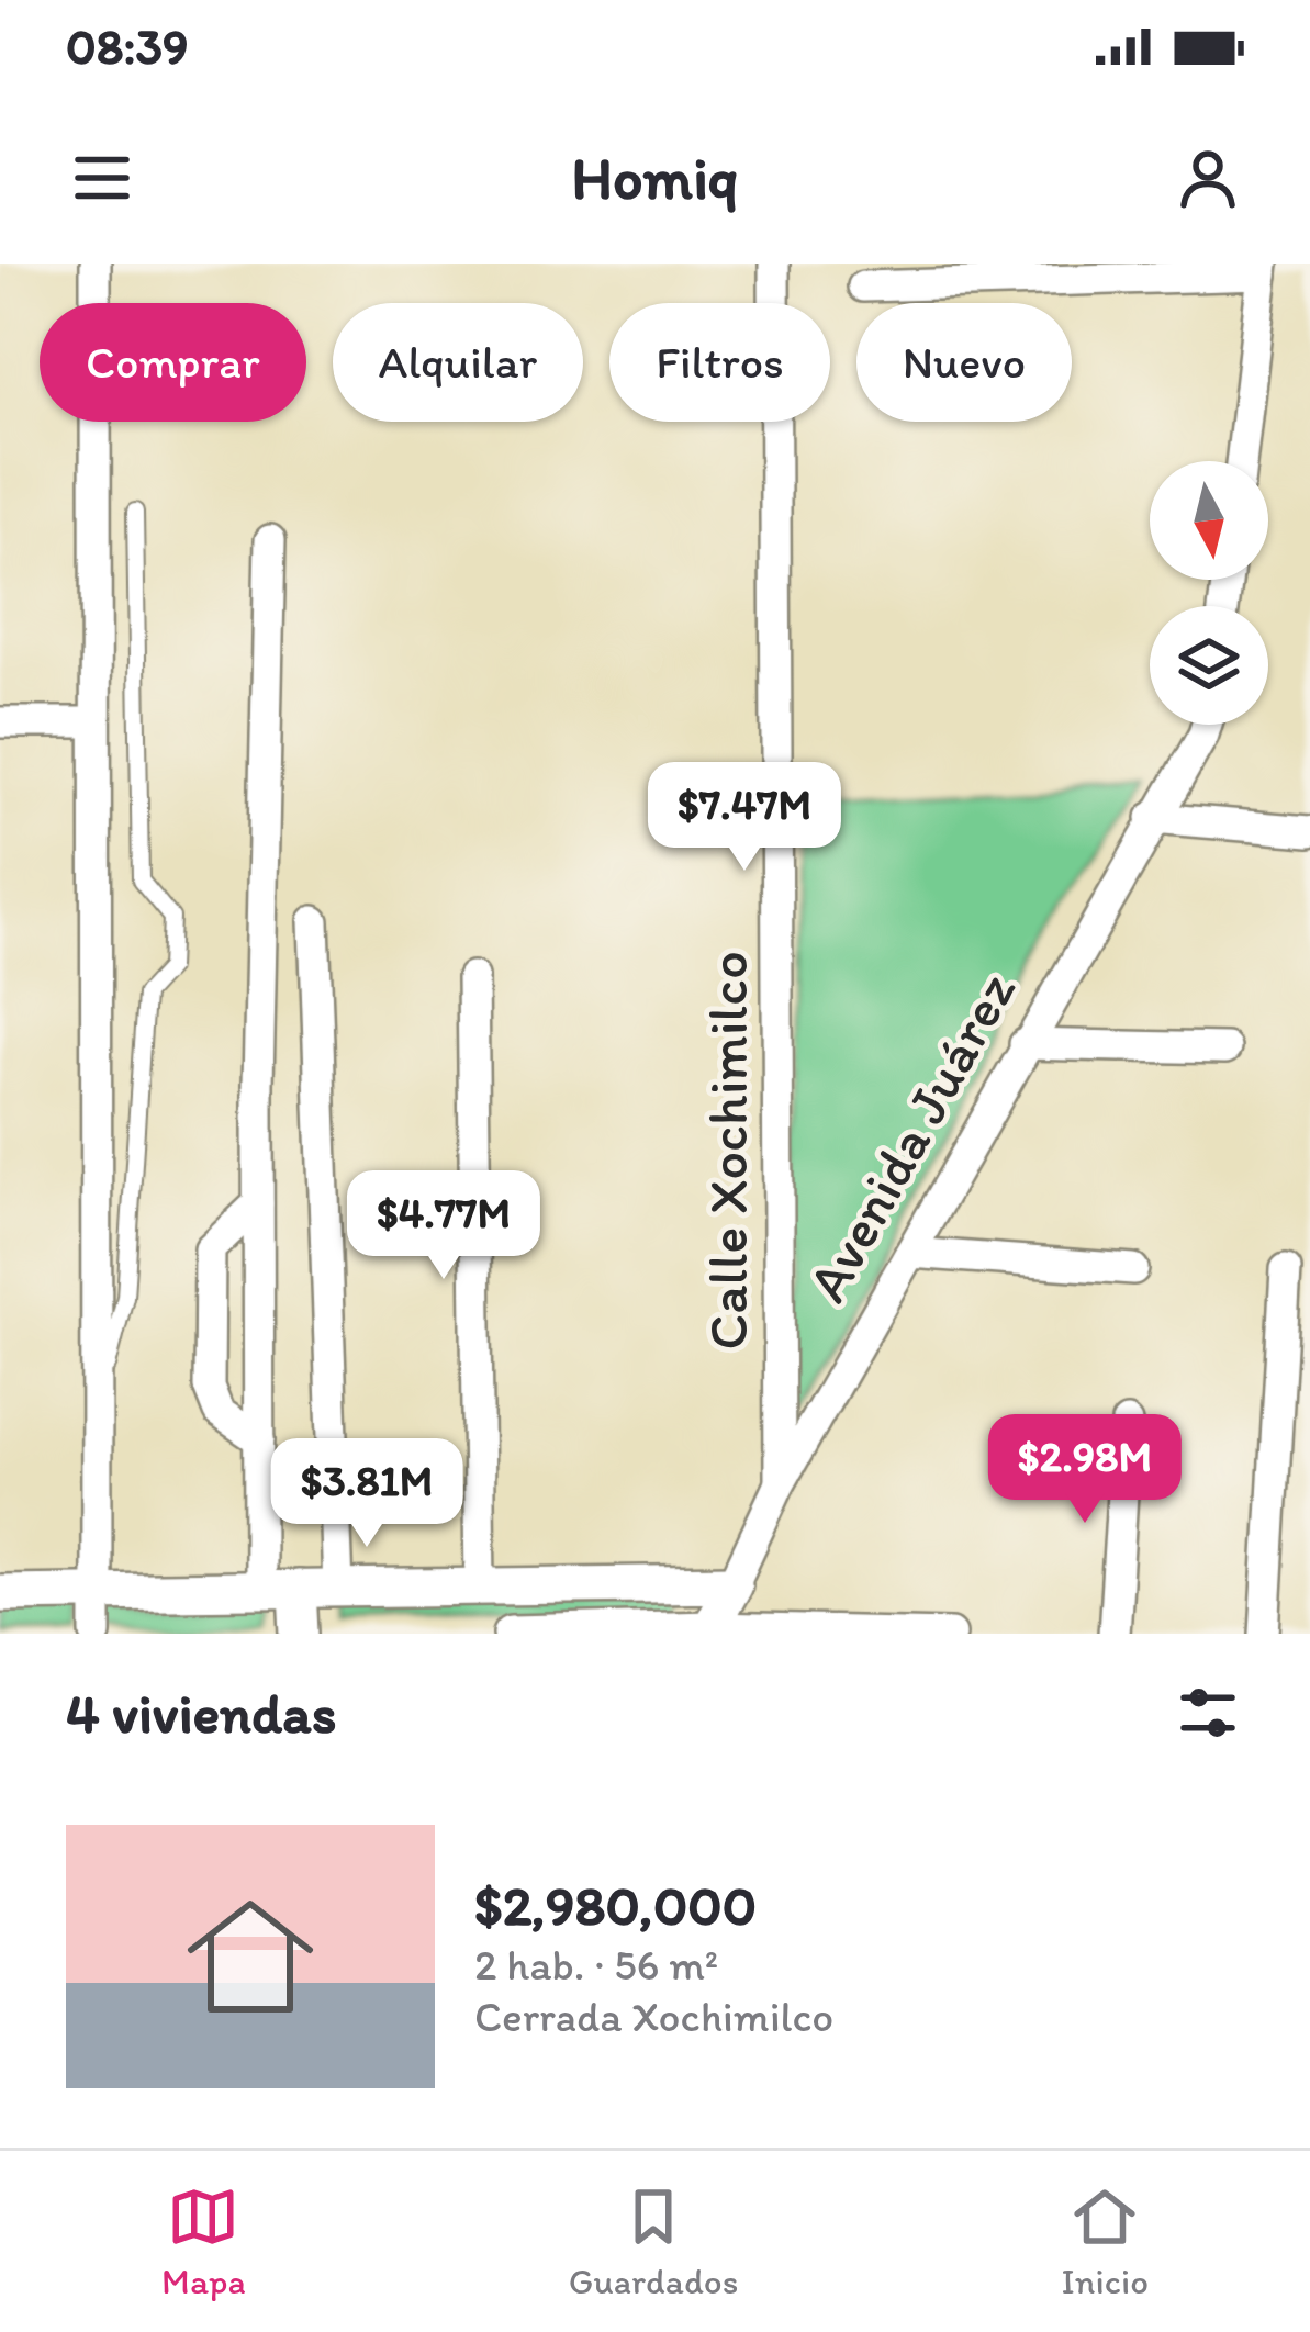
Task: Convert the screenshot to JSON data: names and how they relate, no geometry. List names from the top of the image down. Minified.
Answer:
{"streets":{"street":["Avenida Juárez","Calle Xochimilco"]},"crossings":[["Avenida Juárez","Calle Xochimilco"]],"north":"bottom","page":{"status":"08:39","header":"Homiq","chip":["Comprar","Alquilar","Filtros","Nuevo"],"price":["$7.47M","$4.77M","$2.98M","$3.81M"],"heading":"4 viviendas","list":[{"name":"$2,980,000","note":"2 hab. · 56 m² · Cerrada Xochimilco"}],"tabs":["Mapa","Guardados","Inicio"]}}
